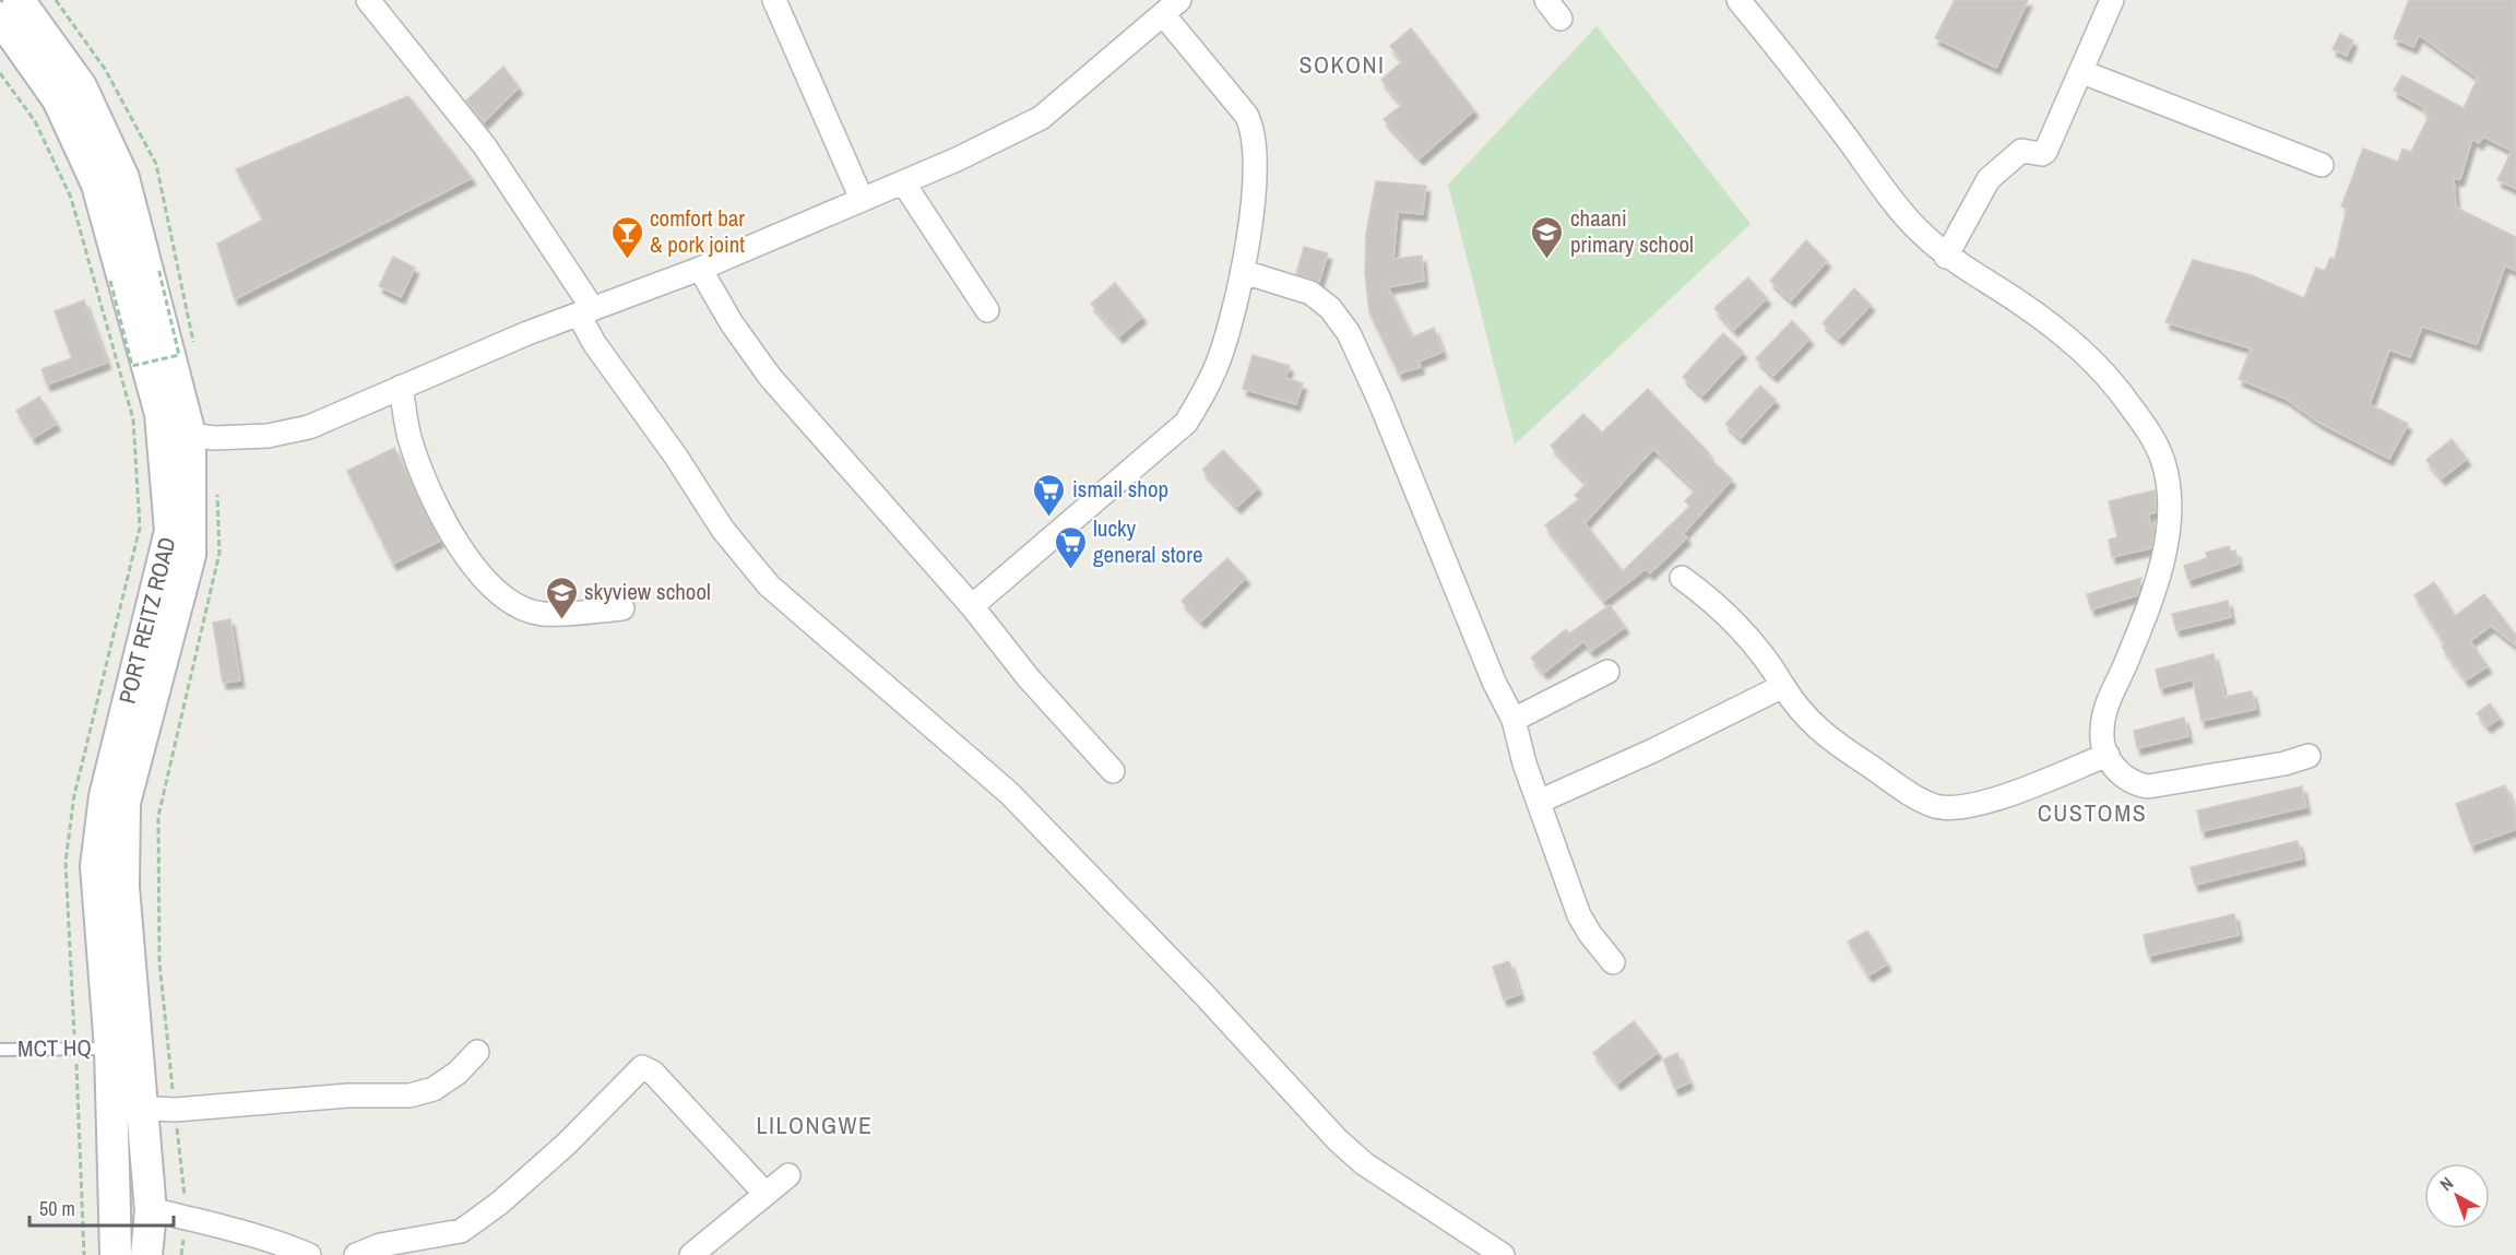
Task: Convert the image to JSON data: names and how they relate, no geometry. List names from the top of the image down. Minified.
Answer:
{"streets":{"main road":["PORT REITZ ROAD"],"lane":["MCT HQ"]},"crossings":[["PORT REITZ ROAD","MCT HQ"]],"districts":["SOKONI","CUSTOMS","LILONGWE"],"places":{"bar":["comfort bar & pork joint"],"school or university":["chaani primary school","skyview school"],"supermarket":["ismail shop","lucky general store"]},"scale_bar":"50 m","north":"top left"}
